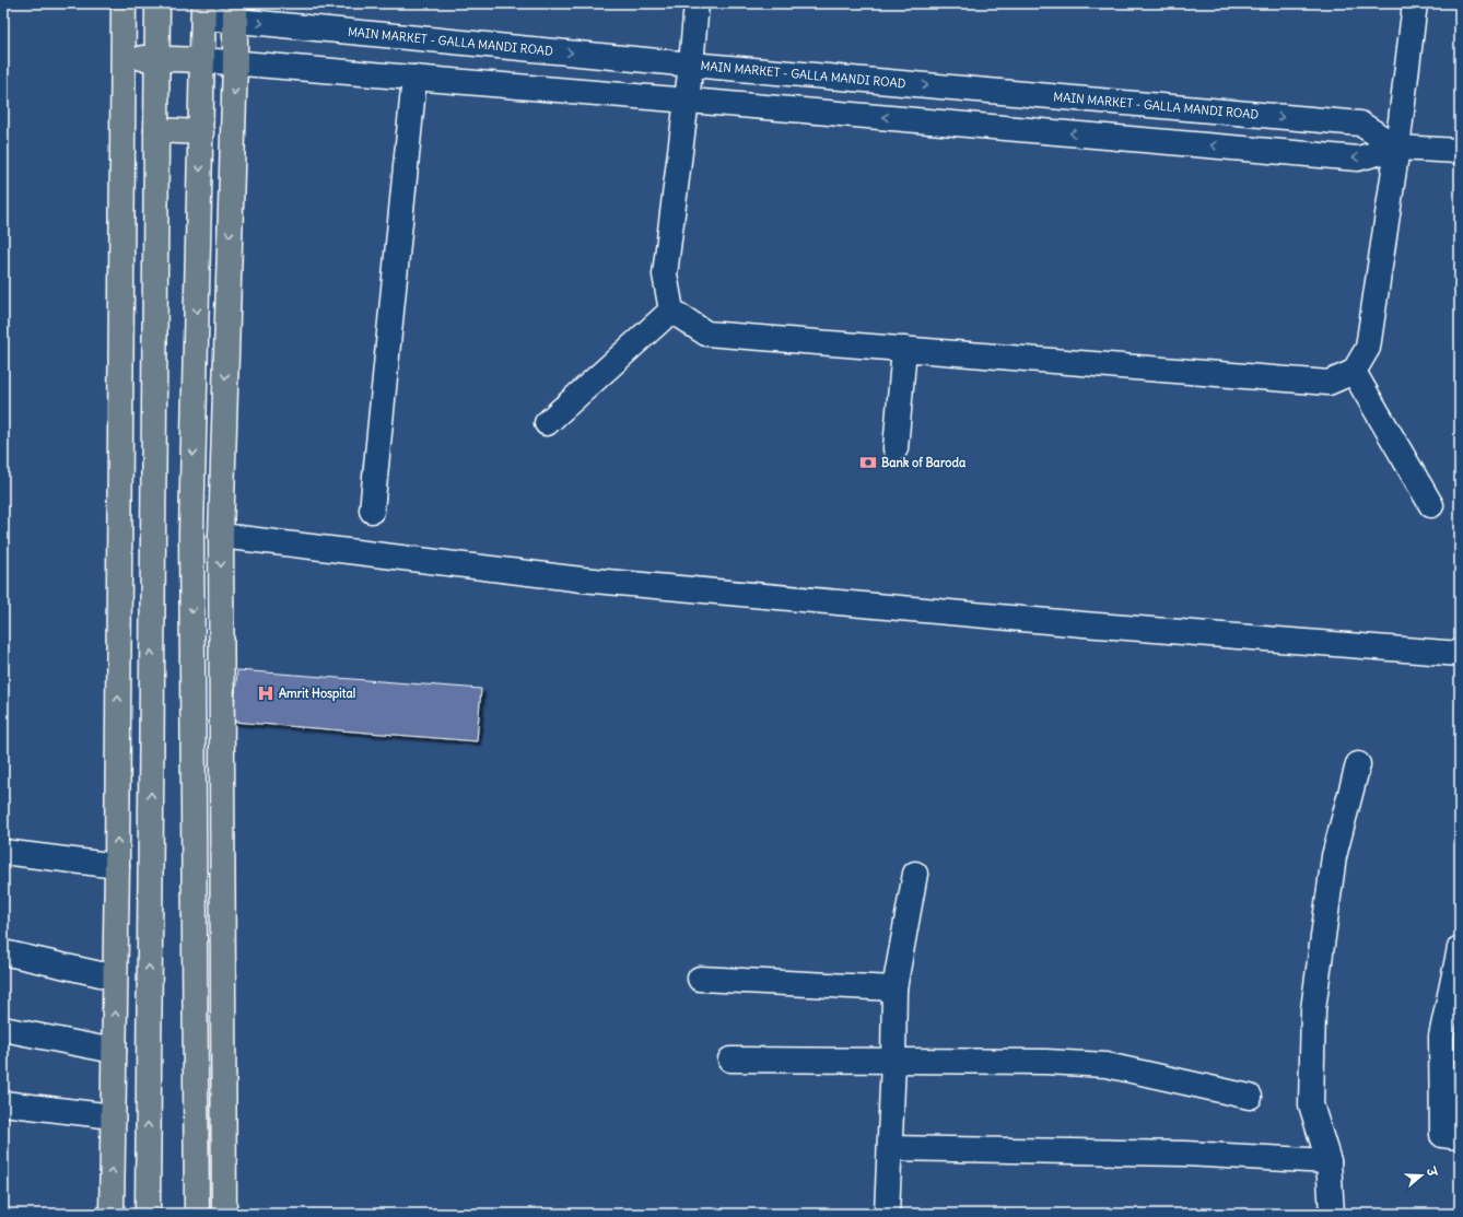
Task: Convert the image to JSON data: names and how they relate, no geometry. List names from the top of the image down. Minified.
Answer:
{"streets":{"street":["MAIN MARKET - GALLA MANDI ROAD"]},"places":{"bank":["Bank of Baroda"],"hospital":["Amrit Hospital"]},"north":"right"}
